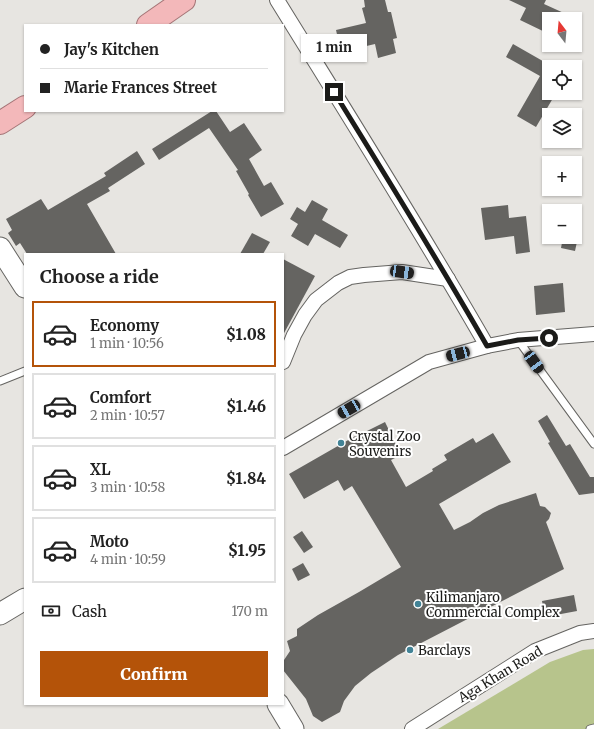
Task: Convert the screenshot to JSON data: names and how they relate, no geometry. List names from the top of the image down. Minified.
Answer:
{"streets":{"street":["Aga Khan Road"]},"places":["Crystal Zoo Souvenirs","Kilimanjaro Commercial Complex","Barclays"],"north":"top","page":{"map_buttons":["+","−"],"banner":["Jay's Kitchen","Marie Frances Street"],"bubble":"1 min","heading":"Choose a ride","list":[{"name":"Economy","note":"1 min · 10:56","value":"$1.08"},{"name":"Comfort","note":"2 min · 10:57","value":"$1.46"},{"name":"XL","note":"3 min · 10:58","value":"$1.84"},{"name":"Moto","note":"4 min · 10:59","value":"$1.95"}],"pay":["Cash","170 m"],"buttons":"Confirm"}}
